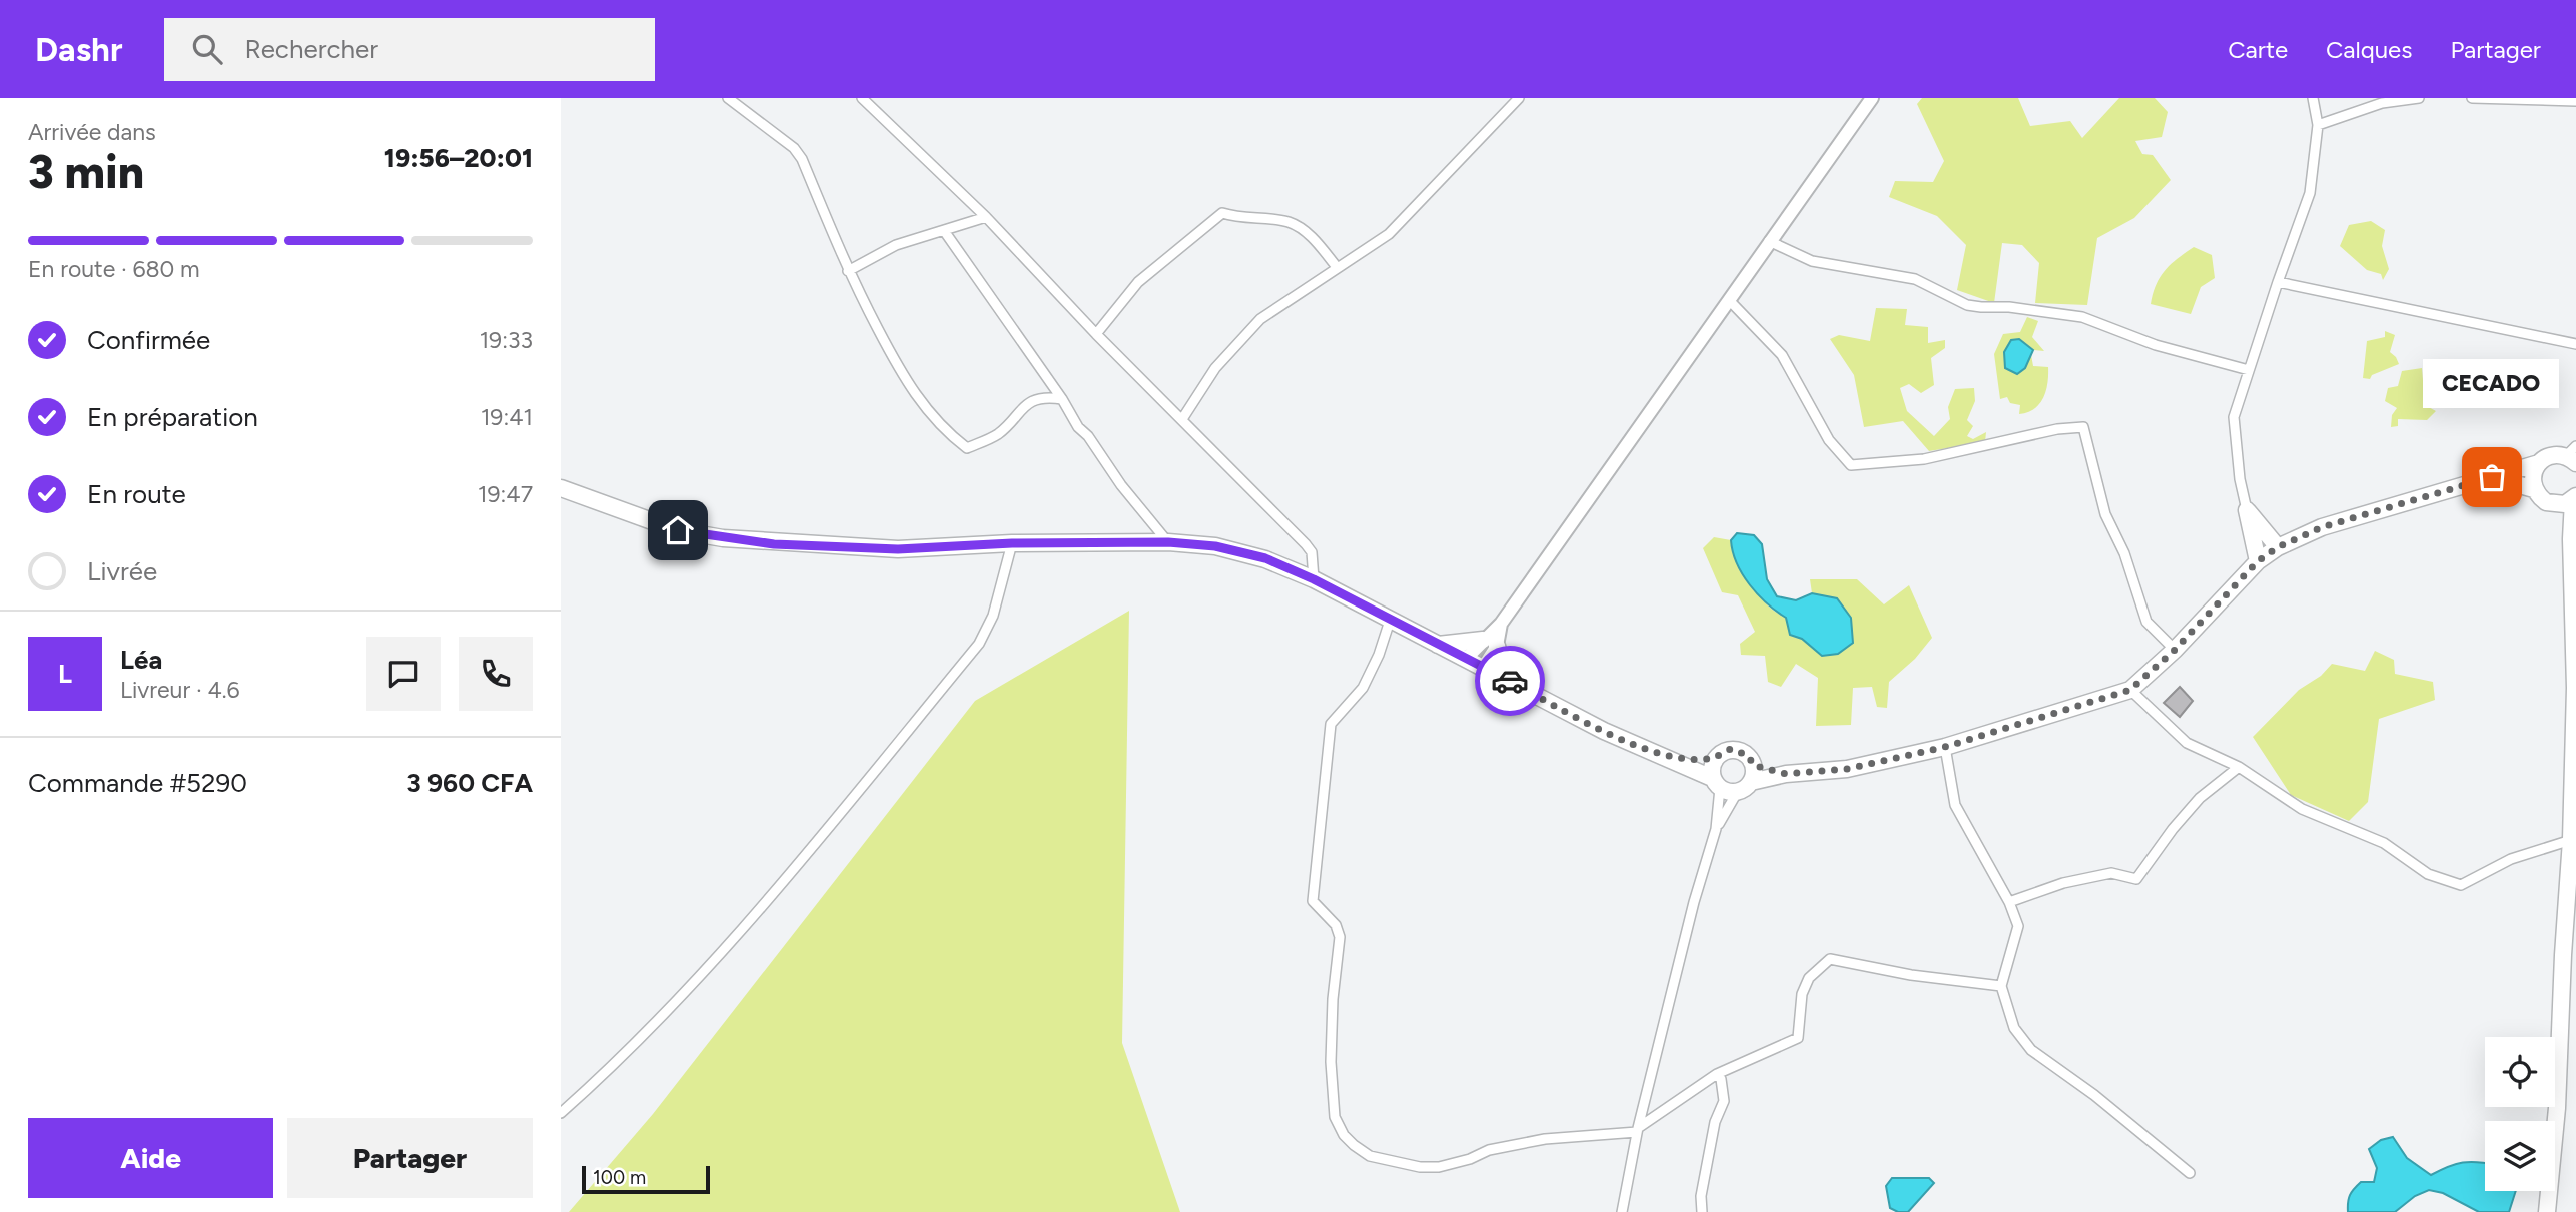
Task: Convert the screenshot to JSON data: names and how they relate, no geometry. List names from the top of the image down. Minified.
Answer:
{"places":["CECADO"],"scale_bar":"100 m","page":{"header":"Dashr","search":"Rechercher","nav":["Carte","Calques","Partager"],"heading":["3 min","Arrivée dans","19:56–20:01"],"panel":["Léa","Livreur · 4.6","Commande #5290","3 960 CFA"],"bar":"En route · 680 m","list":[["Confirmée","19:33"],["En préparation","19:41"],["En route","19:47"],"Livrée"],"bubble":"CECADO","round":"L","buttons":["Aide","Partager"],"scale":"100 m"}}
